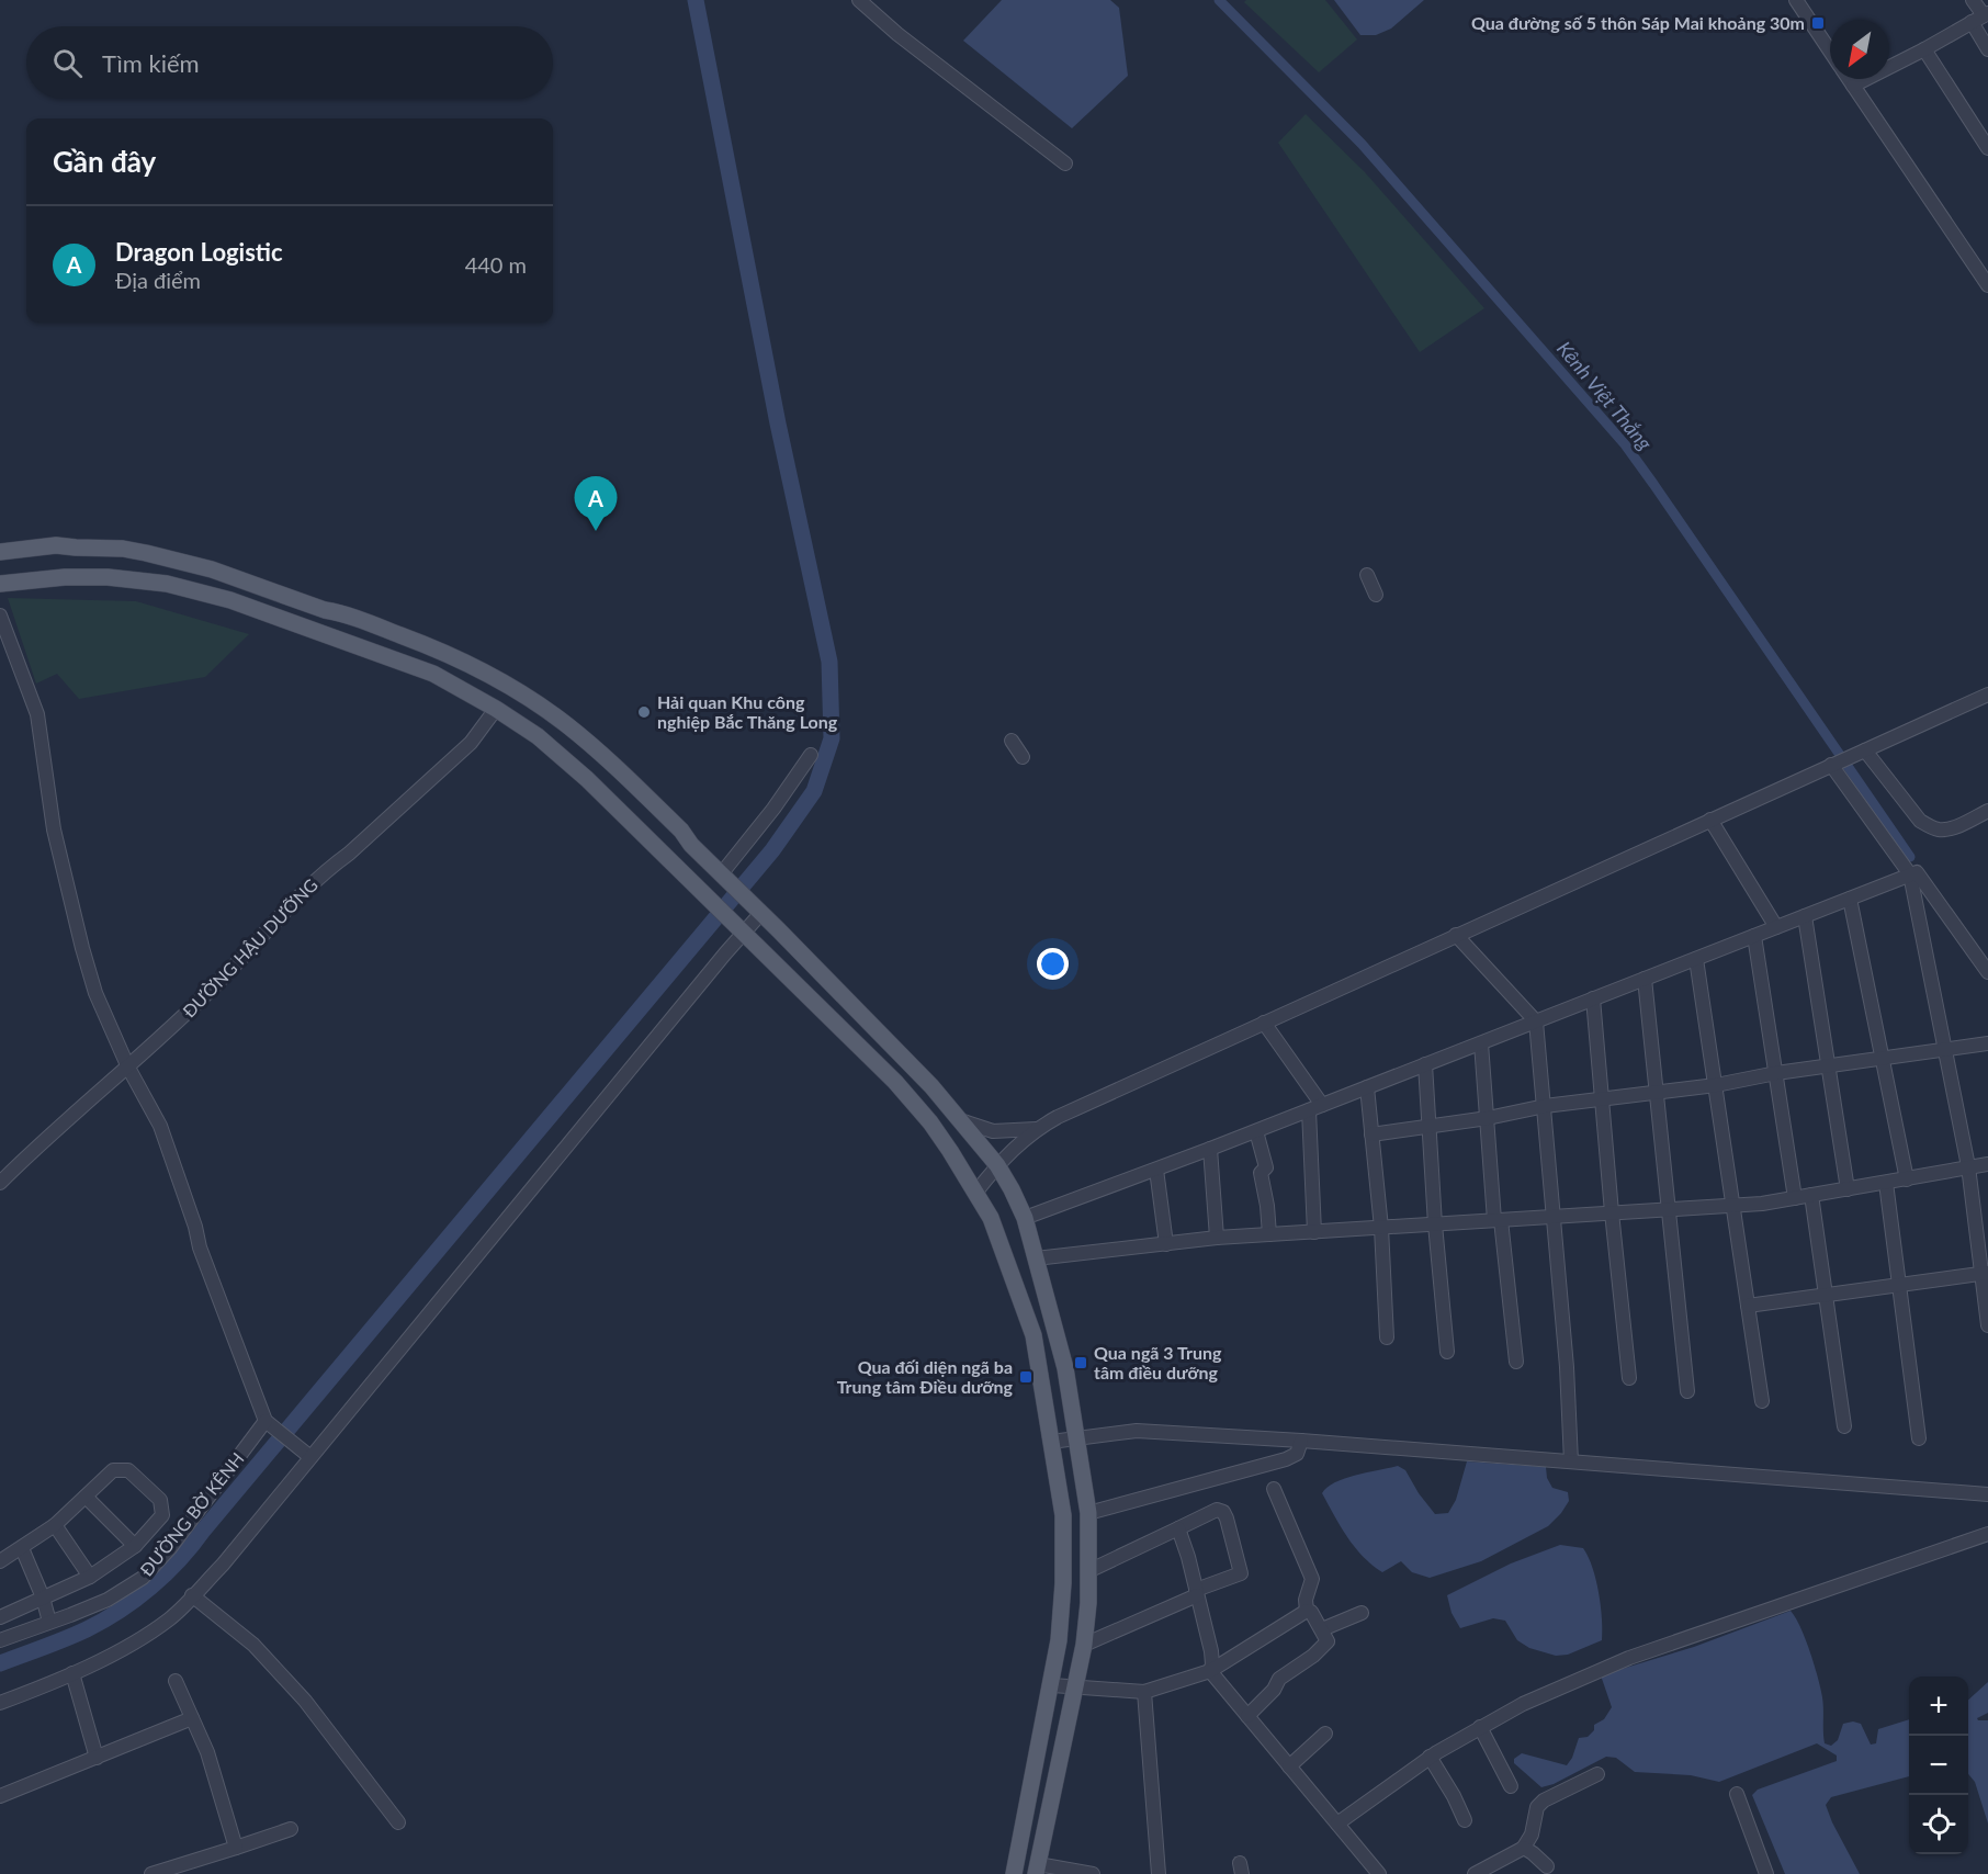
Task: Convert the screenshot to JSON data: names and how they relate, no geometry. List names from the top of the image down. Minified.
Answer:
{"streets":{"street":["ĐƯỜNG HẬU DƯỠNG","ĐƯỜNG BỜ KÊNH"]},"water":["Kênh Việt Thắng"],"places":{"transit":["Qua đường số 5 thôn Sáp Mai khoảng 30m","Qua ngã 3 Trung tâm điều dưỡng","Qua đối diện ngã ba Trung tâm Điều dưỡng"],"other":["Hải quan Khu công nghiệp Bắc Thăng Long"]},"north":"bottom left","page":{"search":"Tìm kiếm","heading":"Gần đây","list":[{"mark":"A","name":"Dragon Logistic","note":"Địa điểm","value":"440 m"}],"pins":"A","map_buttons":["+","−"]}}
